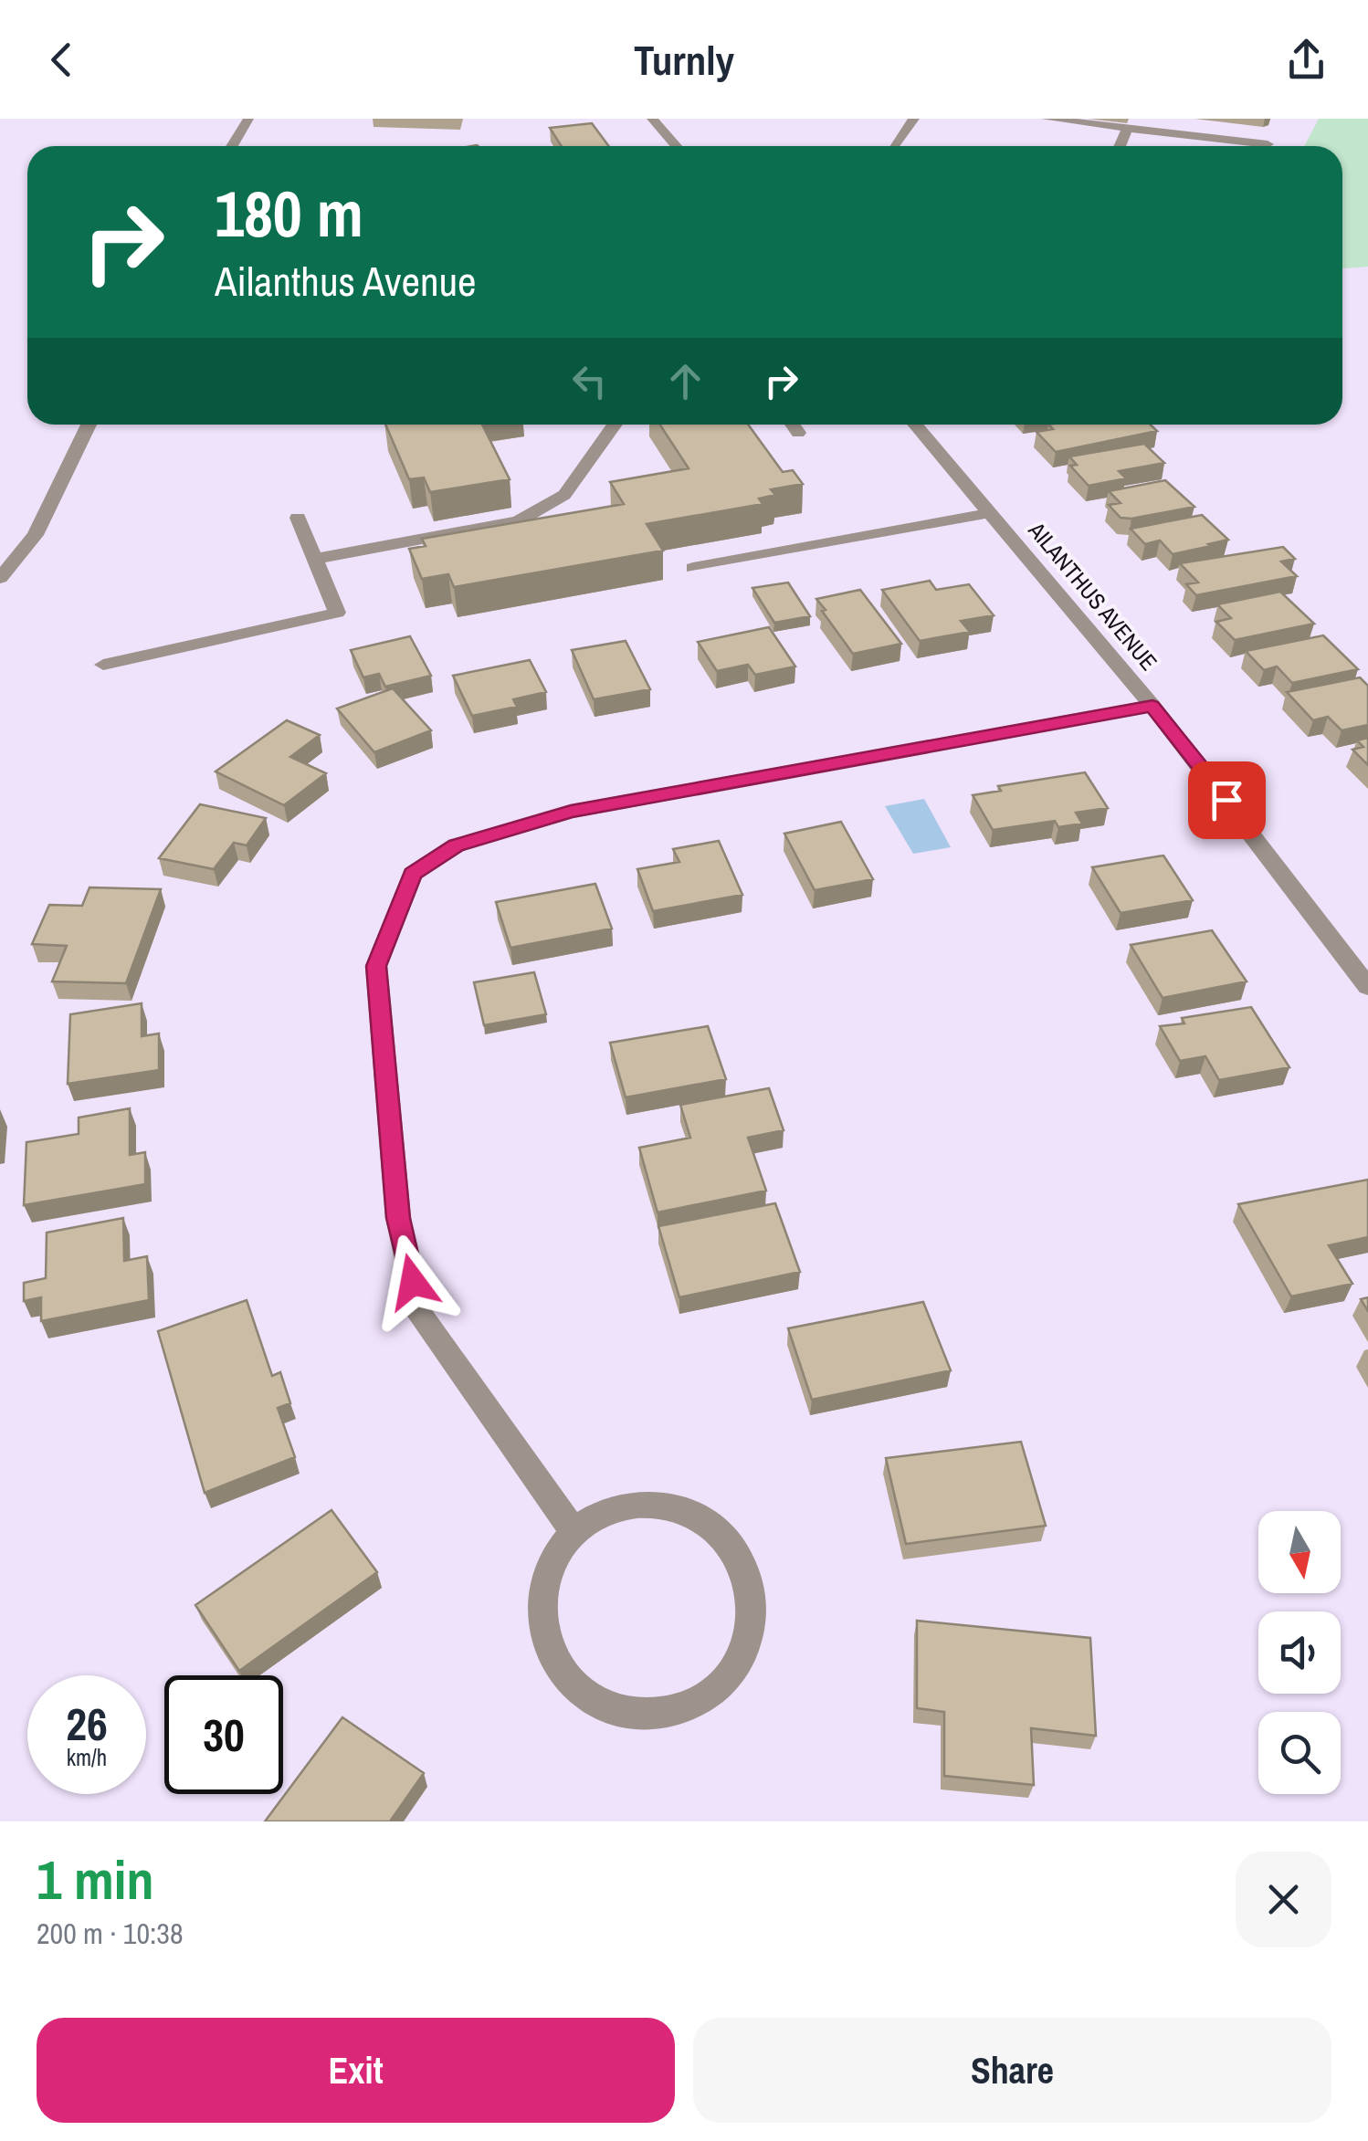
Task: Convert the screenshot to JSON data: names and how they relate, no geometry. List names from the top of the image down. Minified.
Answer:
{"streets":{"street":["AILANTHUS AVENUE"]},"north":"bottom","page":{"header":"Turnly","turn":["180 m","Ailanthus Avenue"],"speed":"26 km/h","limit":"30","heading":["1 min","200 m · 10:38"],"buttons":["Exit","Share"]}}
